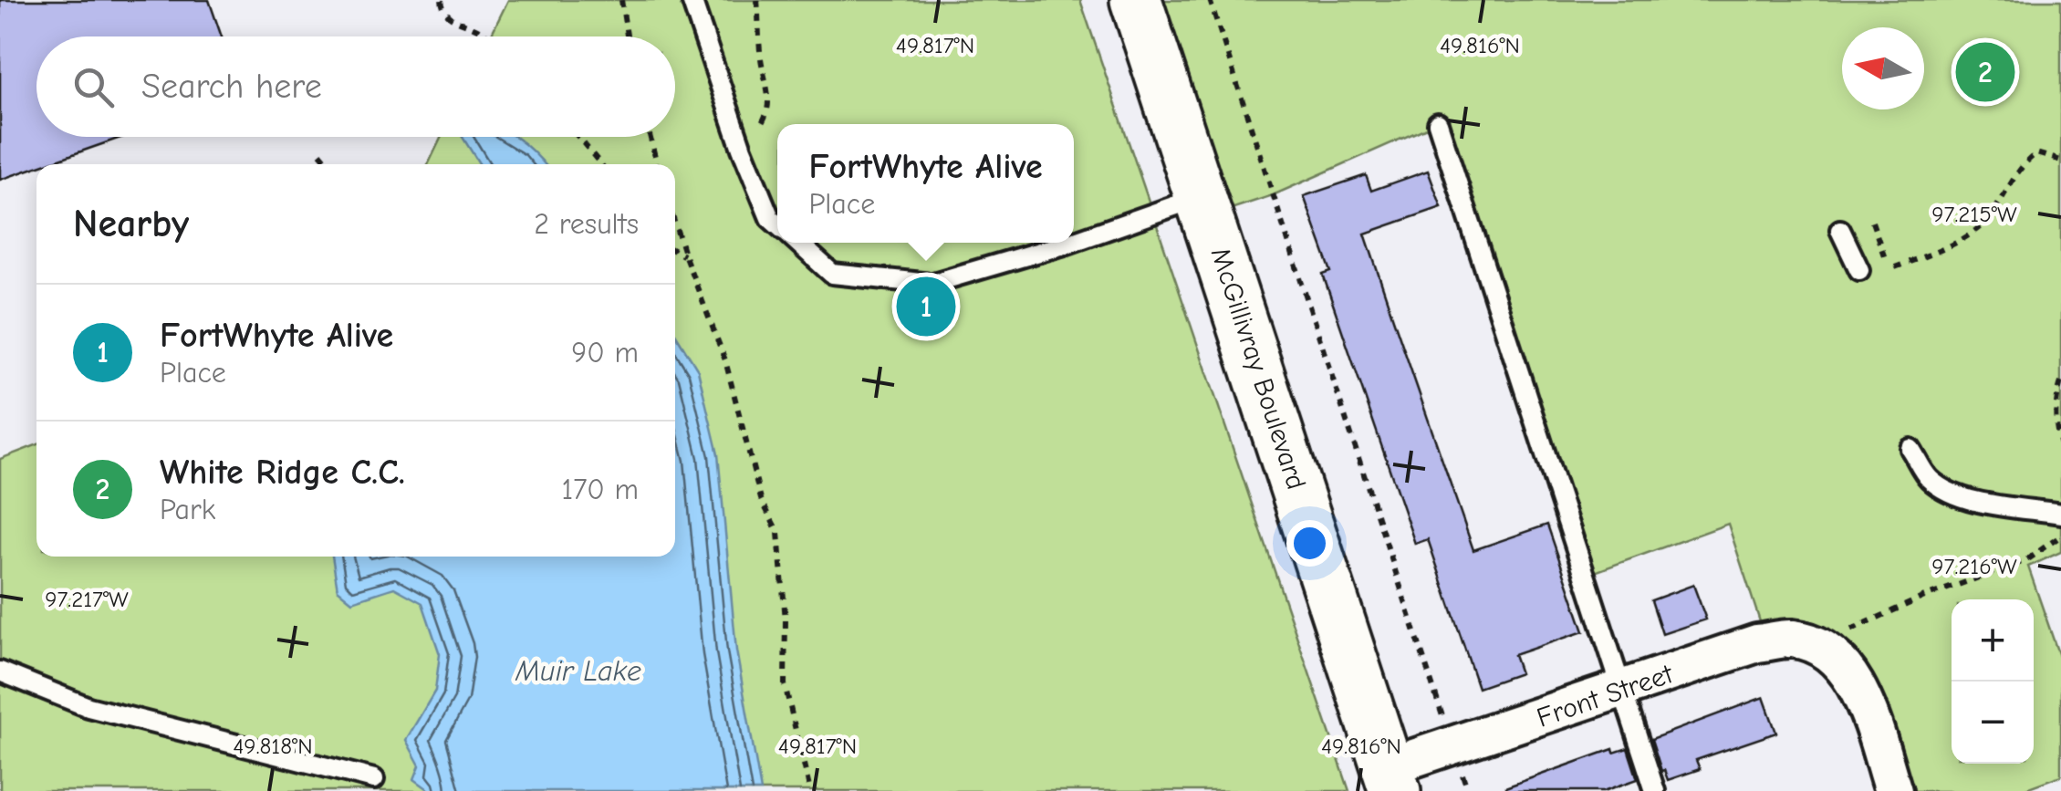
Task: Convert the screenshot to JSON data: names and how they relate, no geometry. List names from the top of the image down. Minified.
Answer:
{"streets":{"main road":["McGillivray Boulevard"],"street":["Front Street"]},"crossings":[["McGillivray Boulevard","Front Street"]],"water":["Muir Lake"],"north":"left","page":{"search":"Search here","pins":["2","1"],"popup":["FortWhyte Alive","Place"],"heading":["Nearby","2 results"],"list":[{"mark":"1","name":"FortWhyte Alive","note":"Place","value":"90 m"},{"mark":"2","name":"White Ridge C.C.","note":"Park","value":"170 m"}],"map_buttons":["+","−"]},"coordinates":["49.817°N","49.816°N","97.215°W","97.216°W","97.217°W","49.818°N"]}
